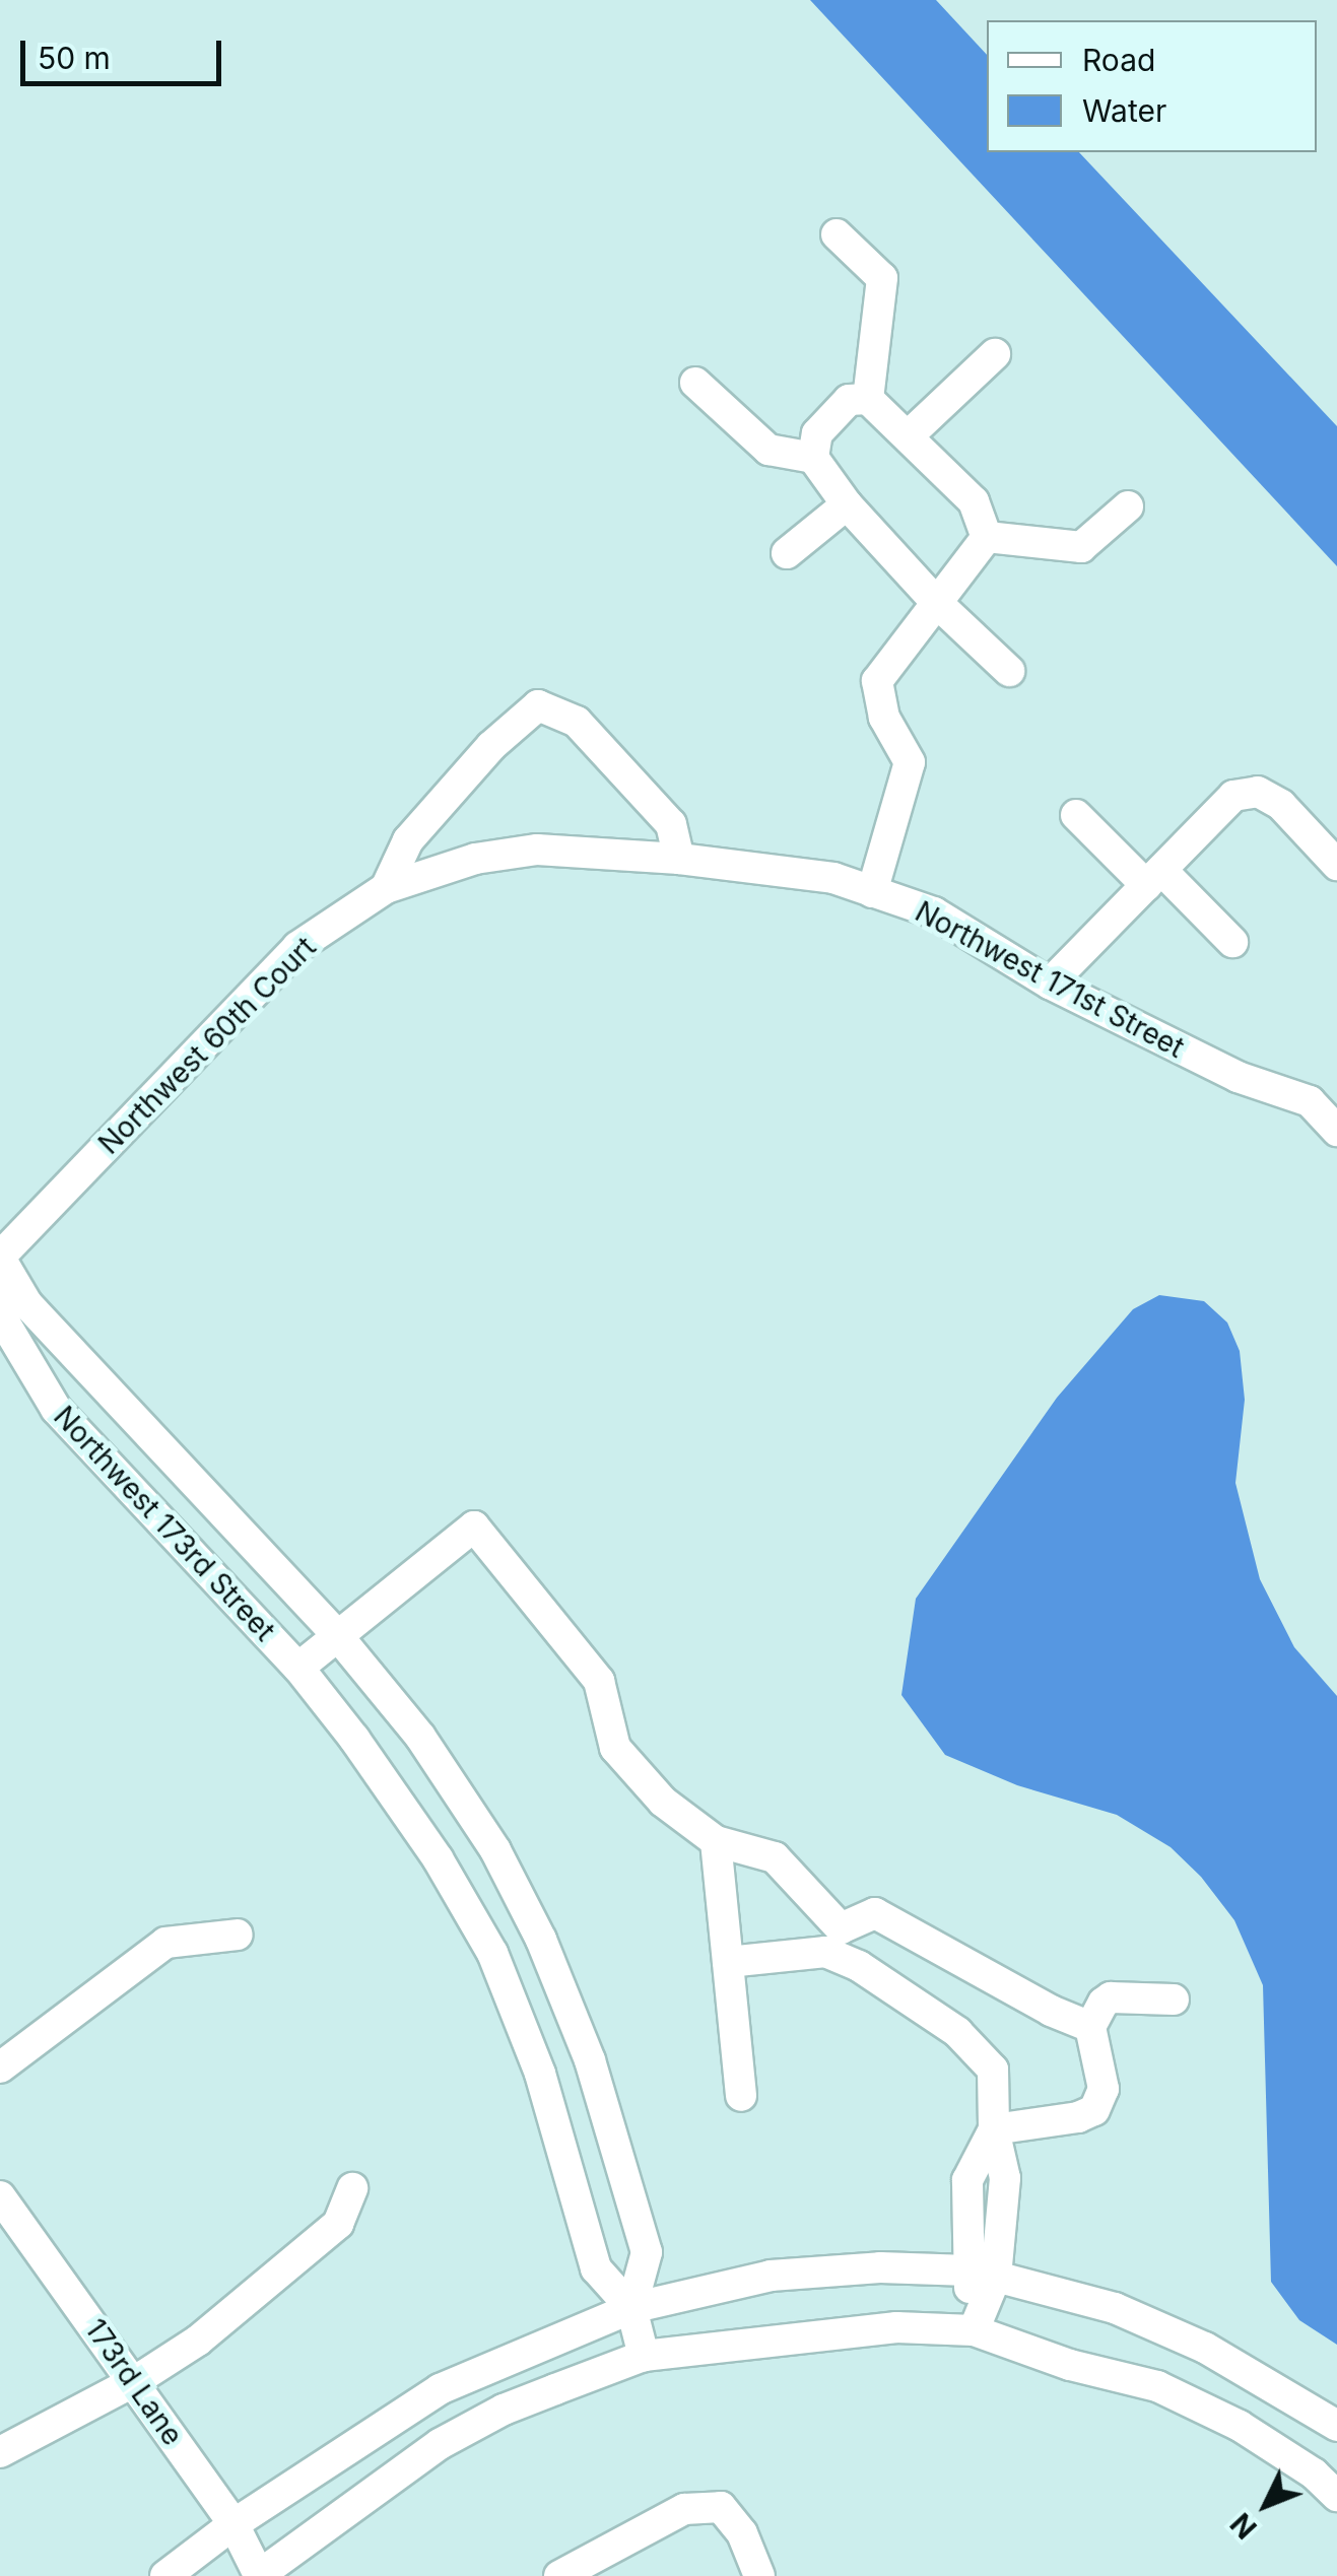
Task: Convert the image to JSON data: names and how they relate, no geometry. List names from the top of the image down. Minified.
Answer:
{"streets":{"street":["Northwest 171st Street","Northwest 60th Court","Northwest 173rd Street","173rd Lane"]},"crossings":[["Northwest 171st Street","Northwest 60th Court"],["Northwest 60th Court","Northwest 173rd Street"]],"legend":["Road","Water"],"scale_bar":"50 m","north":"bottom left"}
